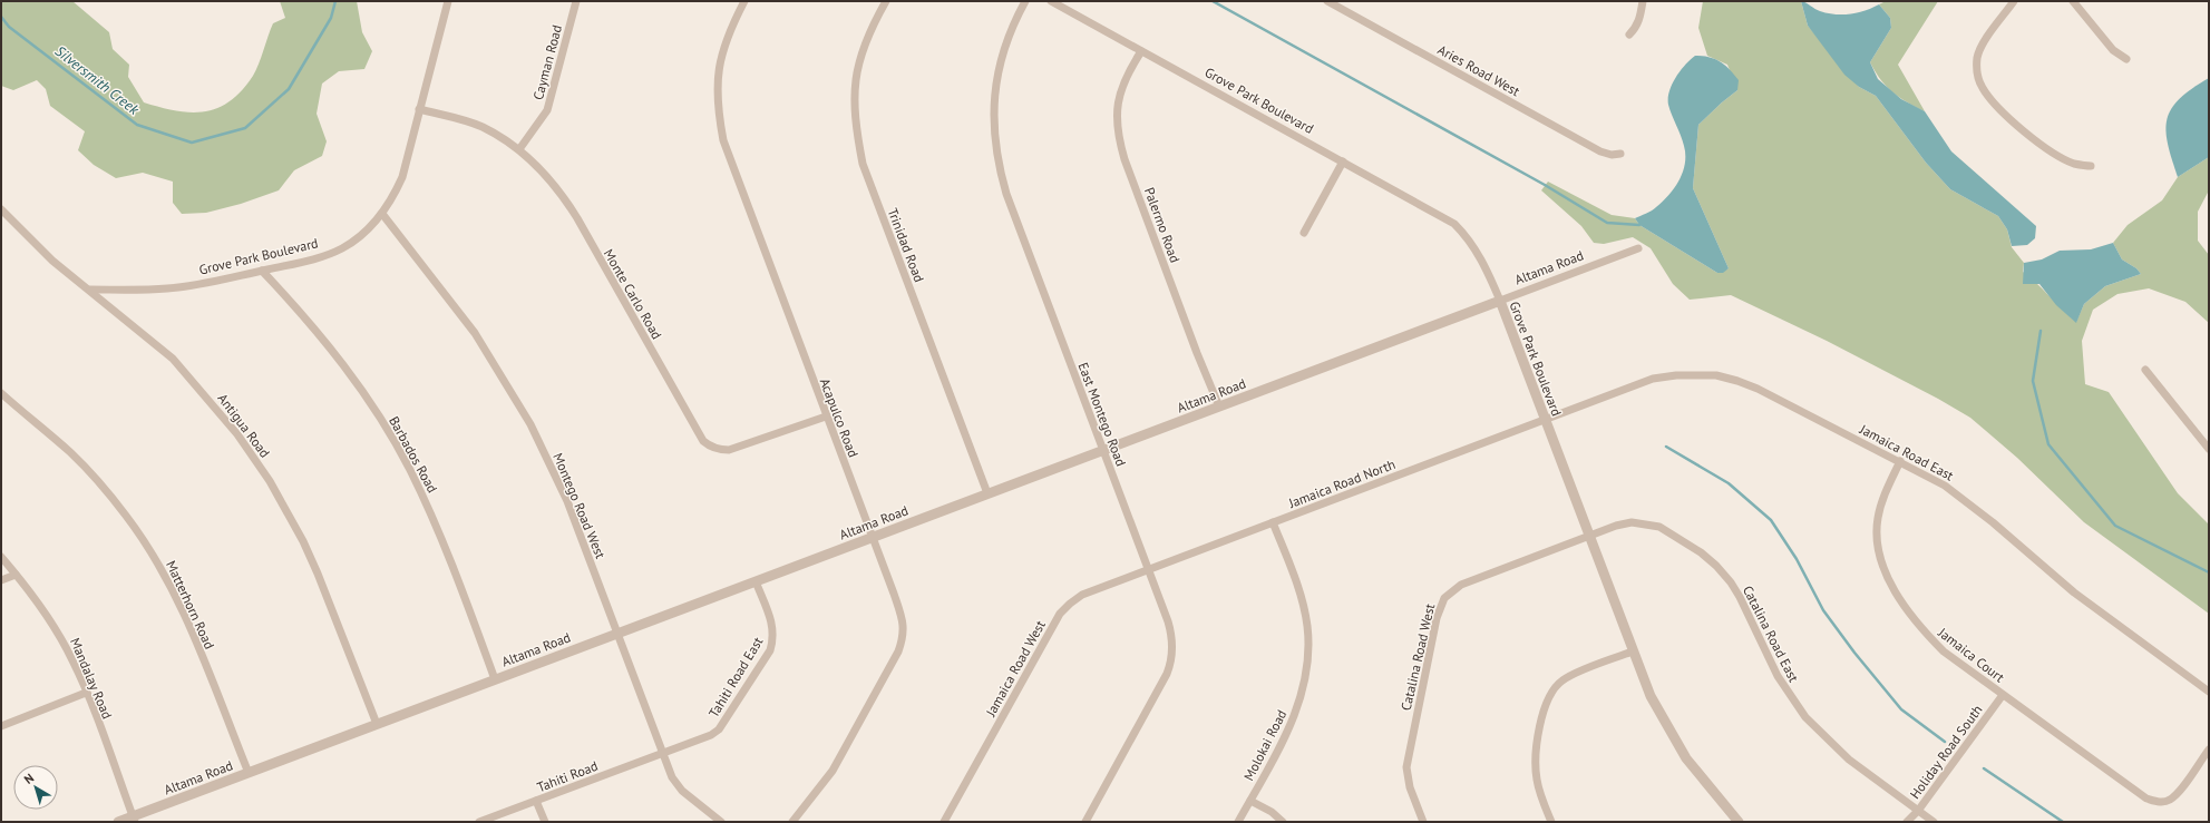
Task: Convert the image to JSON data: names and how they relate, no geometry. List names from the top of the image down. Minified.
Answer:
{"streets":{"street":["Cayman Road","Aries Road West","Grove Park Boulevard","Palermo Road","Trinidad Road","Altama Road","Monte Carlo Road","East Montego Road","Acapulco Road","Antigua Road","Jamaica Road East","Barbados Road","Jamaica Road North","Montego Road West","Matterhorn Road","Catalina Road East","Jamaica Court","Catalina Road West","Jamaica Road West","Tahiti Road East","Mandalay Road","Molokai Road","Holiday Road South","Tahiti Road"]},"crossings":[["Cayman Road","Monte Carlo Road"],["Grove Park Boulevard","Palermo Road"],["Grove Park Boulevard","Altama Road"],["Grove Park Boulevard","Monte Carlo Road"],["Grove Park Boulevard","Antigua Road"],["Grove Park Boulevard","Jamaica Road East"],["Grove Park Boulevard","Barbados Road"],["Grove Park Boulevard","Jamaica Road North"],["Grove Park Boulevard","Montego Road West"],["Grove Park Boulevard","Catalina Road East"],["Grove Park Boulevard","Catalina Road West"],["Palermo Road","Altama Road"],["Trinidad Road","Altama Road"],["Altama Road","East Montego Road"],["Altama Road","Acapulco Road"],["Altama Road","Antigua Road"],["Altama Road","Barbados Road"],["Altama Road","Montego Road West"],["Altama Road","Matterhorn Road"],["Altama Road","Tahiti Road East"],["Altama Road","Mandalay Road"],["Monte Carlo Road","Acapulco Road"],["East Montego Road","Jamaica Road North"],["East Montego Road","Jamaica Road West"],["Jamaica Road East","Jamaica Road North"],["Jamaica Road East","Jamaica Court"],["Jamaica Road North","Jamaica Road West"],["Jamaica Road North","Molokai Road"],["Montego Road West","Tahiti Road East"],["Montego Road West","Tahiti Road"],["Catalina Road East","Catalina Road West"],["Catalina Road East","Holiday Road South"],["Jamaica Court","Holiday Road South"],["Tahiti Road East","Tahiti Road"]],"water":["Silversmith Creek"],"north":"top left"}
